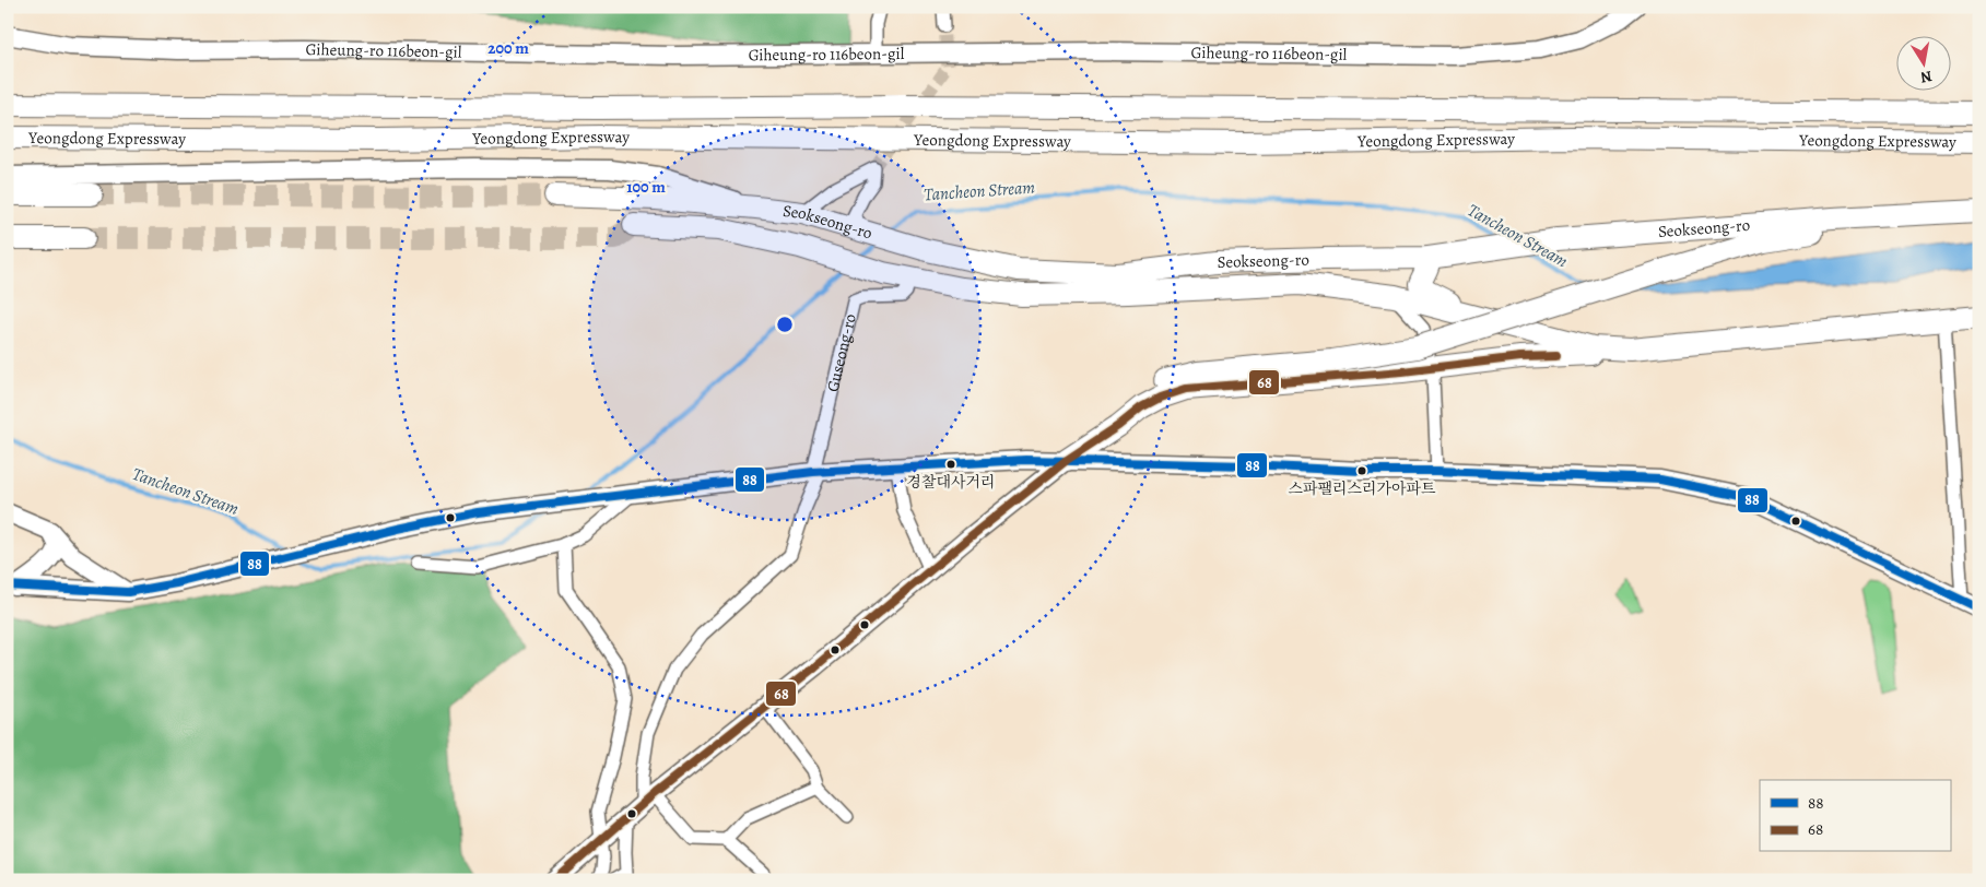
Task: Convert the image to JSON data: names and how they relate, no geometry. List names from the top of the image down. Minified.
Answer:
{"streets":{"highway":["Yeongdong Expressway","Seokseong-ro"],"main road":["Giheung-ro 116beon-gil"],"street":["Guseong-ro"]},"crossings":[["Seokseong-ro","Guseong-ro"]],"water":["Tancheon Stream"],"places":["경찰대사거리","스파팰리스리가아파트"],"lines":["transit line 68","transit line 88"],"legend":["88","68"],"north":"bottom","rings":["200 m","100 m"]}
